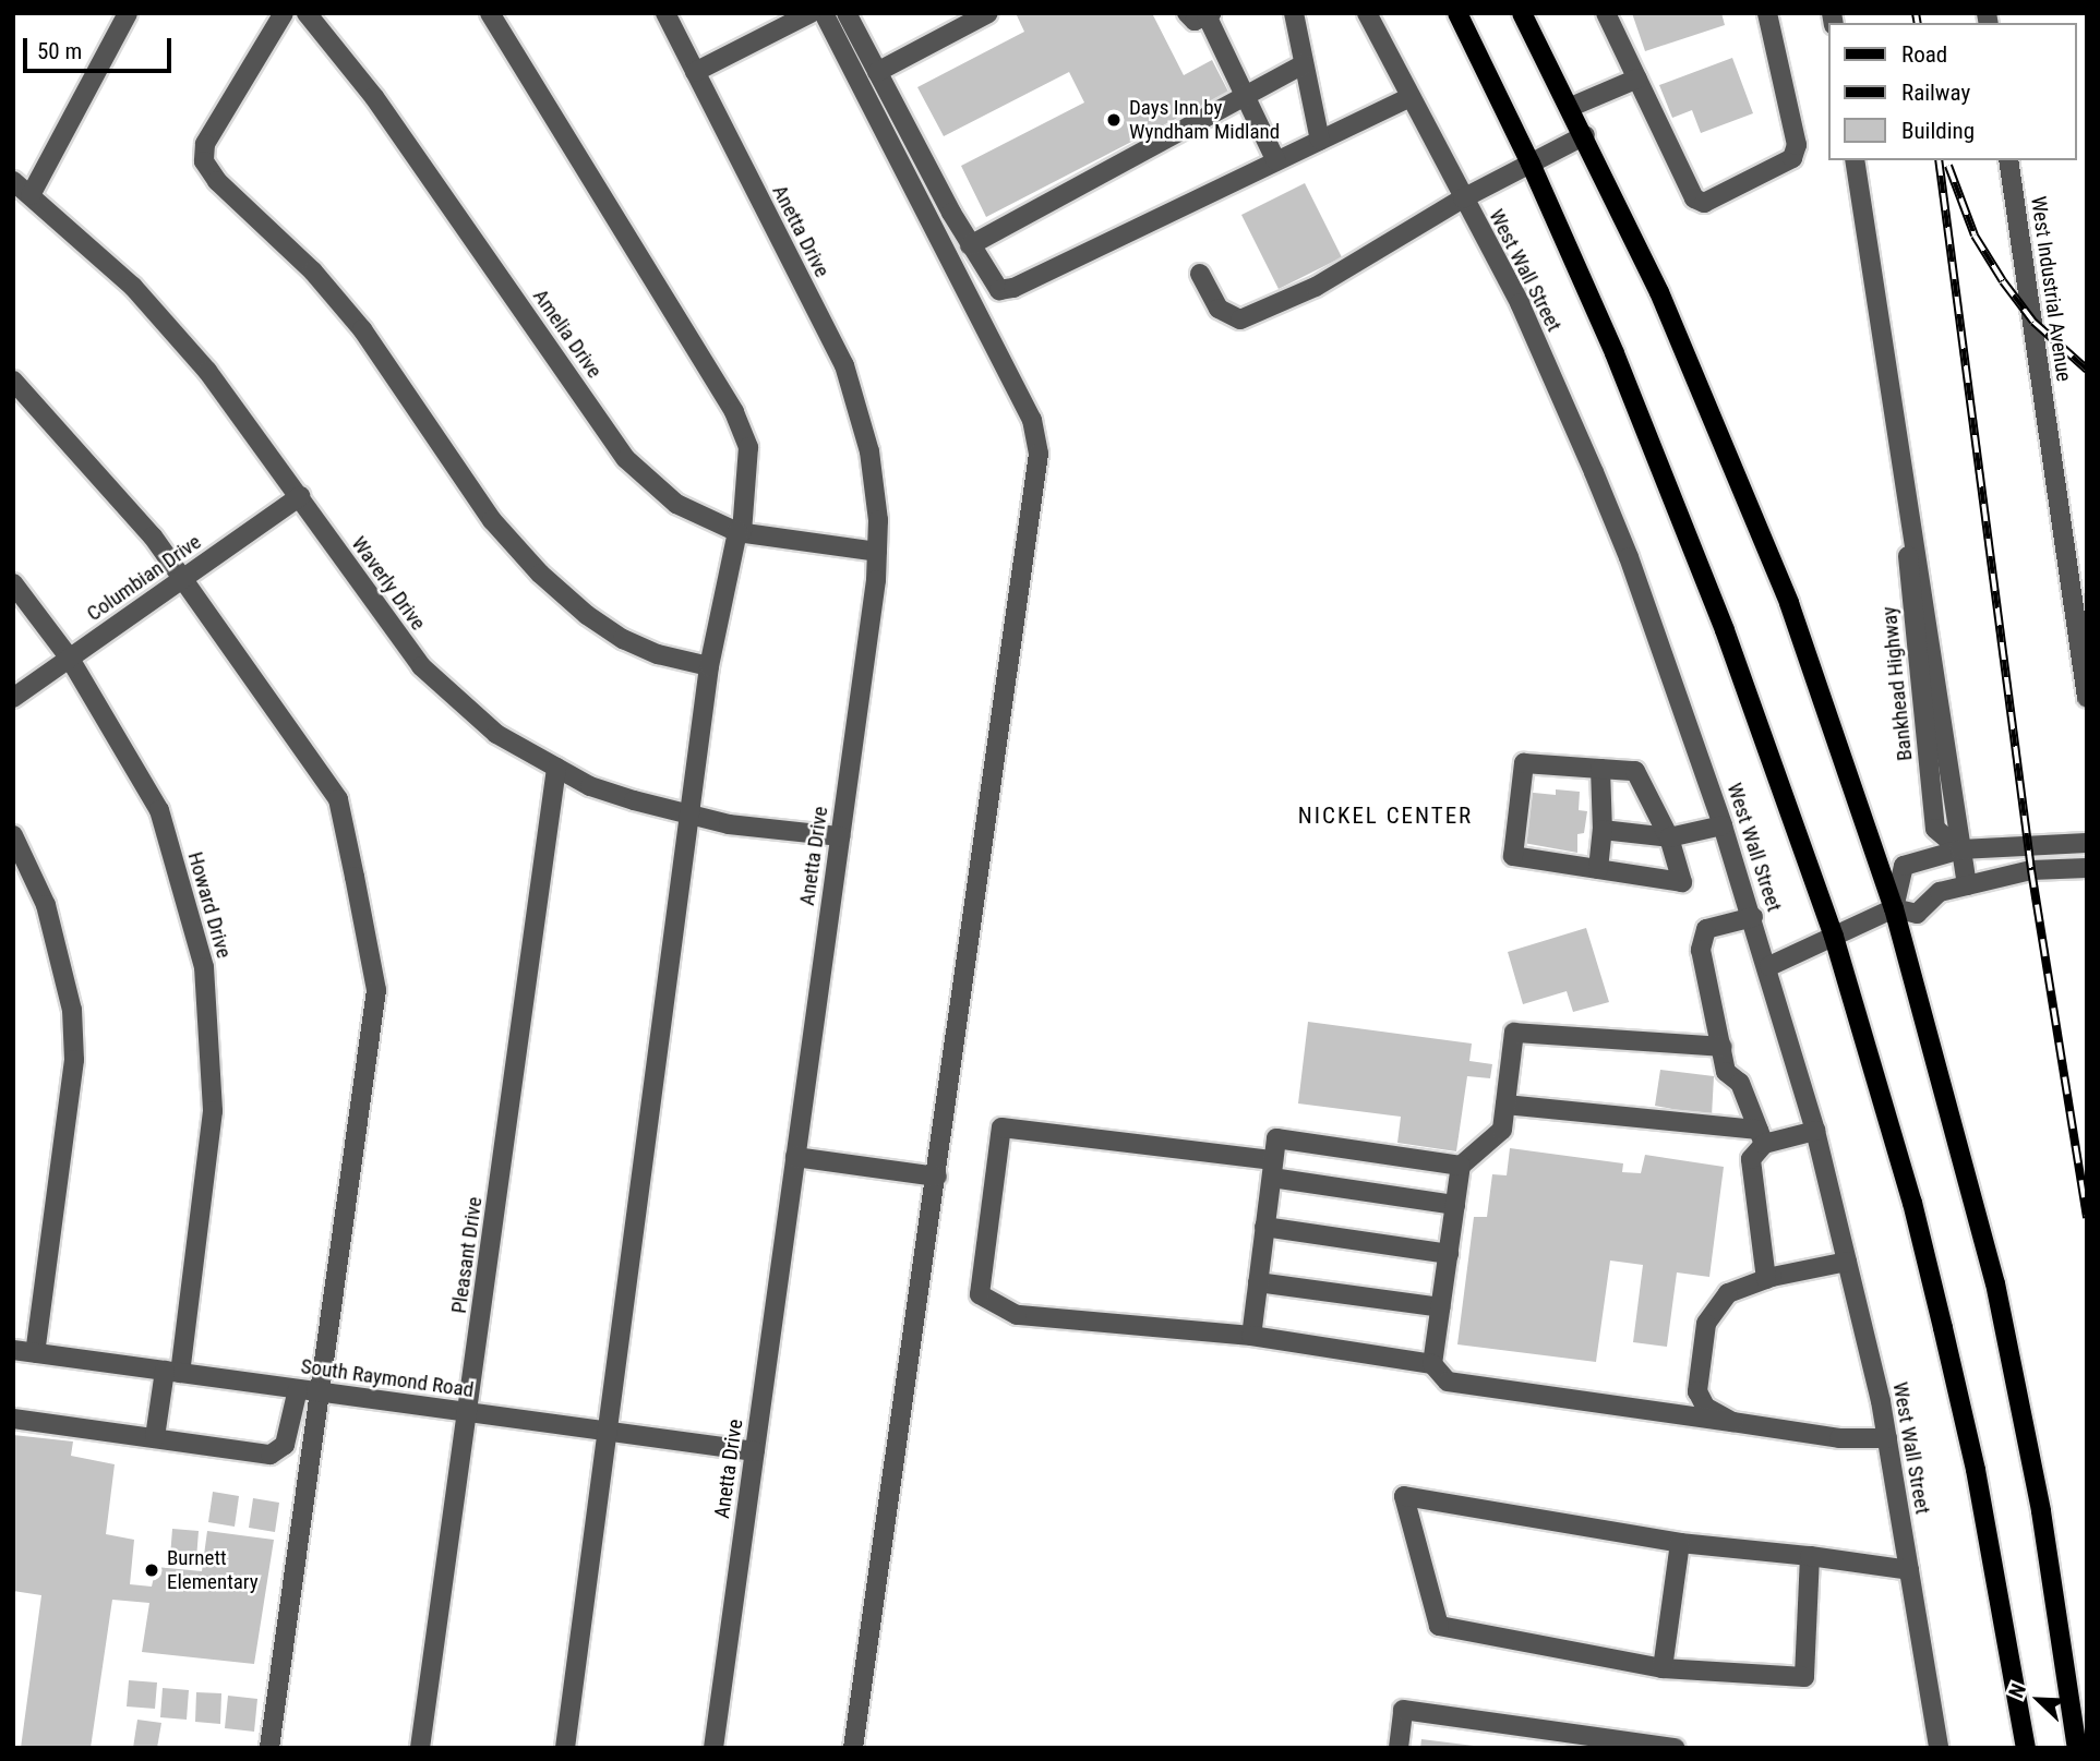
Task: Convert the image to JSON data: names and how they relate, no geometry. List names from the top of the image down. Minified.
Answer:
{"streets":{"main road":["West Wall Street"],"street":["Anetta Drive","West Industrial Avenue","Amelia Drive","Columbian Drive","Waverly Drive","Bankhead Highway","Howard Drive","Pleasant Drive","South Raymond Road"]},"crossings":[["Anetta Drive","Amelia Drive"],["Anetta Drive","Waverly Drive"],["Anetta Drive","South Raymond Road"],["Columbian Drive","Waverly Drive"],["Columbian Drive","Howard Drive"],["Waverly Drive","Pleasant Drive"],["Howard Drive","South Raymond Road"],["Pleasant Drive","South Raymond Road"]],"districts":["NICKEL CENTER"],"places":["Days Inn by Wyndham Midland","Burnett Elementary"],"legend":["Road","Railway","Building"],"scale_bar":"50 m","north":"top left"}
